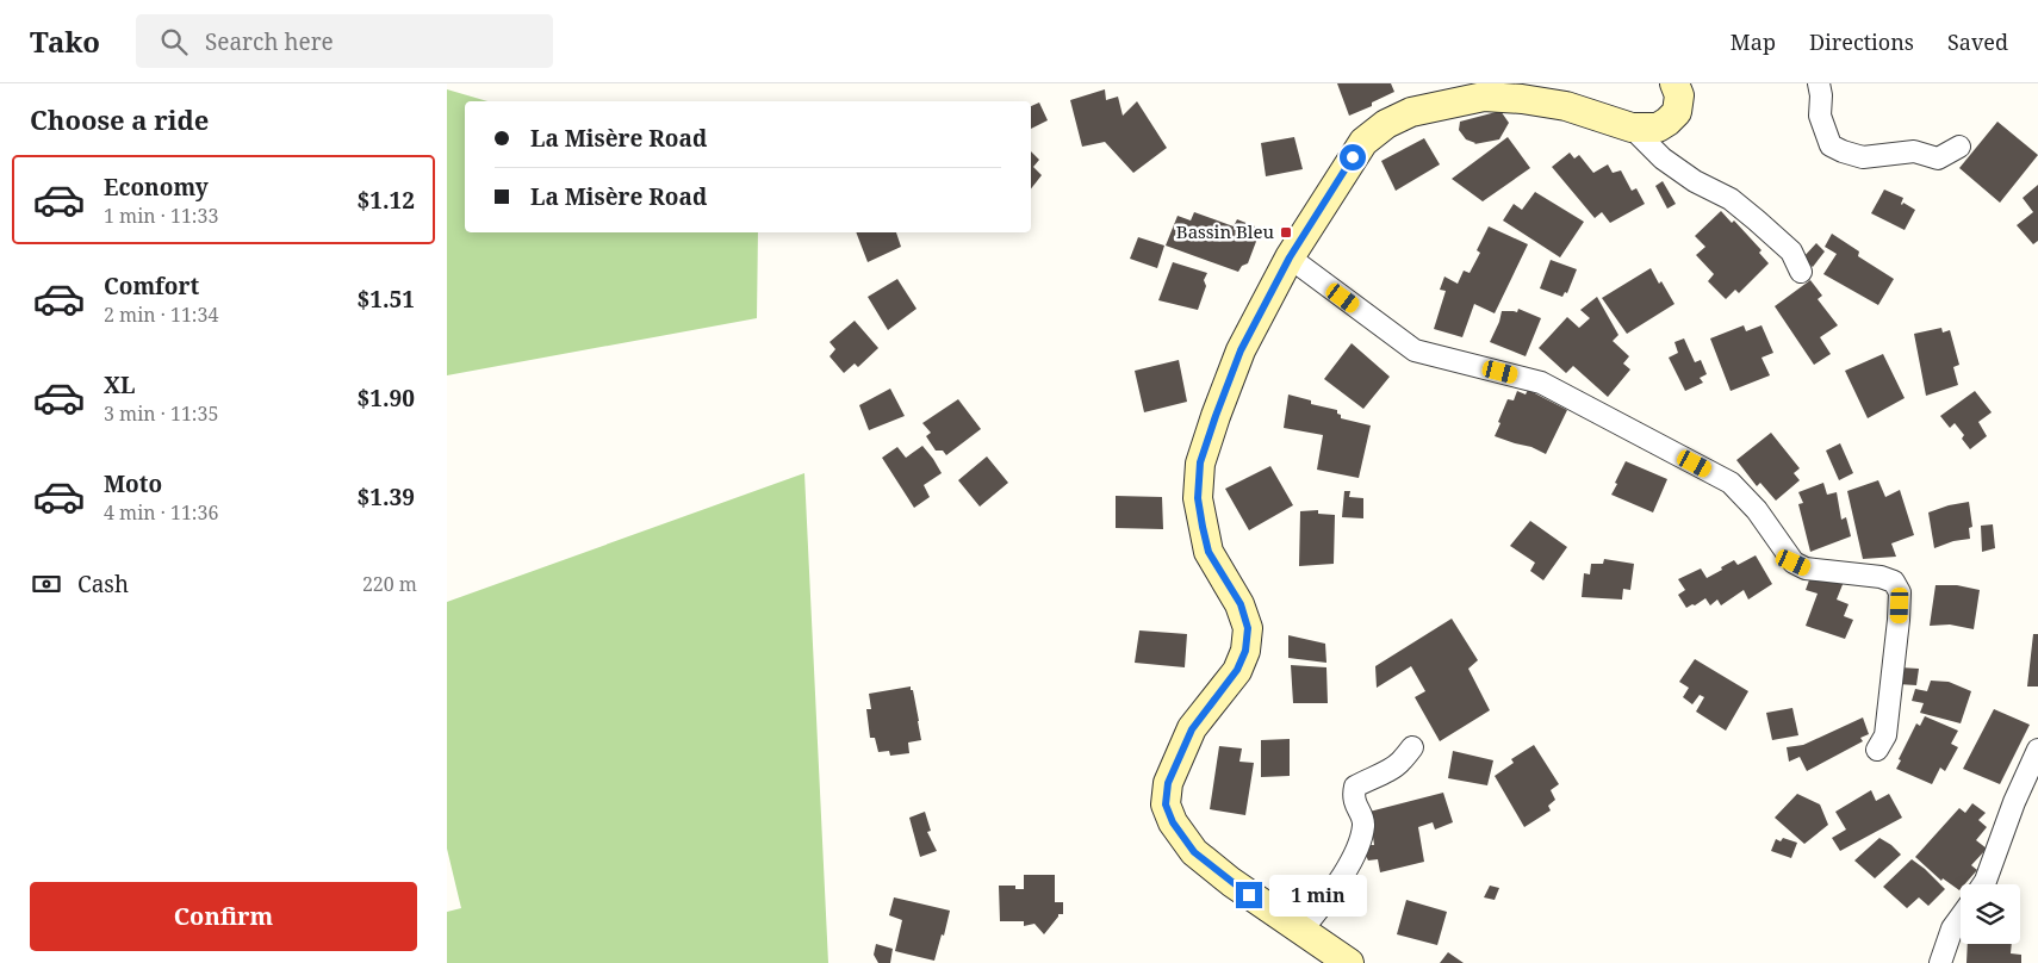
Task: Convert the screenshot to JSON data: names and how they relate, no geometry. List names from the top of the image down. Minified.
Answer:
{"places":{"transit":["Bassin Bleu"]},"page":{"header":"Tako","search":"Search here","nav":["Map","Directions","Saved"],"heading":"Choose a ride","banner":["La Misère Road","La Misère Road"],"list":[{"name":"Economy","note":"1 min · 11:33","value":"$1.12"},{"name":"Comfort","note":"2 min · 11:34","value":"$1.51"},{"name":"XL","note":"3 min · 11:35","value":"$1.90"},{"name":"Moto","note":"4 min · 11:36","value":"$1.39"}],"pay":["Cash","220 m"],"buttons":"Confirm","bubble":"1 min"}}
